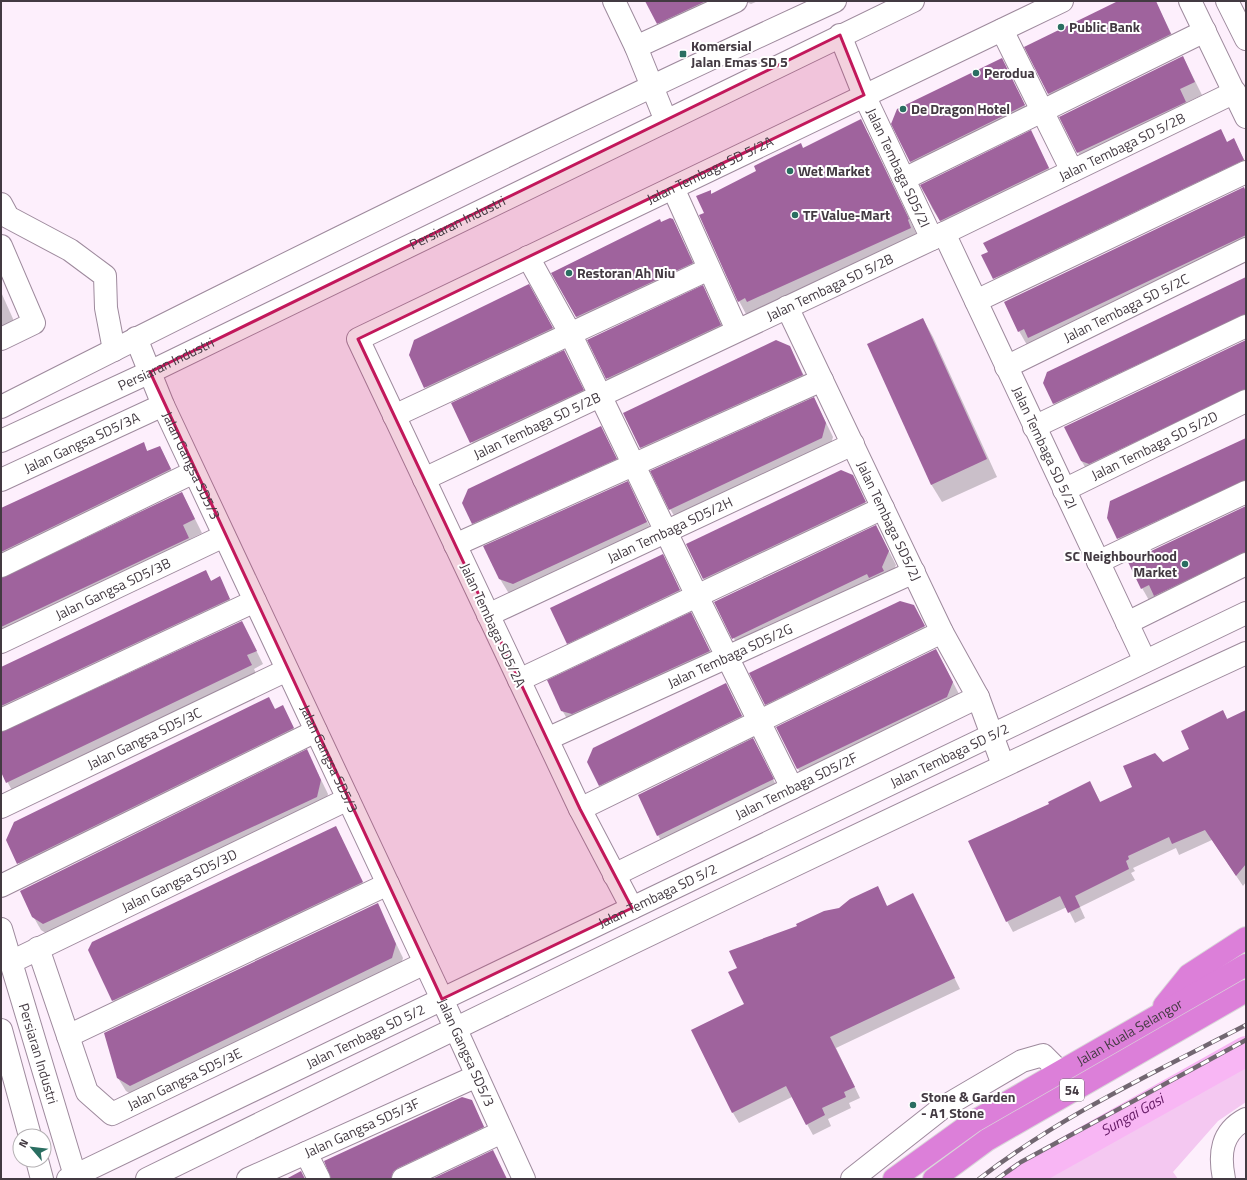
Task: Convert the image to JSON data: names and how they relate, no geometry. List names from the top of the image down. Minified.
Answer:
{"streets":{"highway":["Jalan Kuala Selangor","54"],"street":["Jalan Tembaga SD 5/2B","Jalan Tembaga SD5/2I","Jalan Tembaga SD 5/2A","Persiaran Industri","Jalan Tembaga SD 5/2C","Jalan Gangsa SD5/3A","Jalan Tembaga SD 5/2D","Jalan Tembaga SD 5/2I","Jalan Gangsa SD5/3","Jalan Tembaga SD5/2J","Jalan Tembaga SD5/2H","Jalan Gangsa SD5/3B","Jalan Tembaga SD5/2A","Jalan Tembaga SD5/2G","Jalan Gangsa SD5/3C","Jalan Tembaga SD 5/2","Jalan Tembaga SD5/2F","Jalan Gangsa SD5/3D","Jalan Gangsa SD5/3E","Jalan Gangsa SD5/3F"]},"crossings":[["Jalan Tembaga SD 5/2B","Jalan Tembaga SD5/2I"],["Jalan Tembaga SD 5/2B","Jalan Tembaga SD 5/2I"],["Jalan Tembaga SD 5/2B","Jalan Tembaga SD5/2J"],["Jalan Tembaga SD 5/2B","Jalan Tembaga SD5/2A"],["Jalan Tembaga SD5/2I","Jalan Tembaga SD 5/2A"],["Jalan Tembaga SD5/2I","Persiaran Industri"],["Jalan Tembaga SD5/2I","Jalan Tembaga SD 5/2I"],["Jalan Tembaga SD 5/2A","Jalan Tembaga SD5/2A"],["Persiaran Industri","Jalan Gangsa SD5/3"],["Persiaran Industri","Jalan Tembaga SD 5/2"],["Persiaran Industri","Jalan Gangsa SD5/3D"],["Jalan Tembaga SD 5/2C","Jalan Tembaga SD 5/2I"],["Jalan Gangsa SD5/3A","Jalan Gangsa SD5/3"],["Jalan Tembaga SD 5/2D","Jalan Tembaga SD 5/2I"],["Jalan Tembaga SD 5/2I","Jalan Tembaga SD 5/2"],["Jalan Gangsa SD5/3","Jalan Gangsa SD5/3B"],["Jalan Gangsa SD5/3","Jalan Gangsa SD5/3C"],["Jalan Gangsa SD5/3","Jalan Tembaga SD 5/2"],["Jalan Gangsa SD5/3","Jalan Gangsa SD5/3D"],["Jalan Gangsa SD5/3","Jalan Gangsa SD5/3E"],["Jalan Gangsa SD5/3","Jalan Gangsa SD5/3F"],["Jalan Tembaga SD5/2J","Jalan Tembaga SD5/2H"],["Jalan Tembaga SD5/2J","Jalan Tembaga SD5/2G"],["Jalan Tembaga SD5/2J","Jalan Tembaga SD 5/2"],["Jalan Tembaga SD5/2J","Jalan Tembaga SD5/2F"],["Jalan Tembaga SD5/2H","Jalan Tembaga SD5/2A"],["Jalan Tembaga SD5/2A","Jalan Tembaga SD5/2G"],["Jalan Tembaga SD5/2A","Jalan Tembaga SD 5/2"],["Jalan Tembaga SD5/2A","Jalan Tembaga SD5/2F"],["Jalan Gangsa SD5/3D","Jalan Gangsa SD5/3E"]],"water":["Sungai Gasi"],"places":{"other":["Public Bank","Perodua","De Dragon Hotel","Wet Market","TF Value-Mart","Restoran Ah Niu","SC Neighbourhood Market","Stone & Garden - A1 Stone"],"transit":["Komersial Jalan Emas SD 5"]},"north":"top left"}
